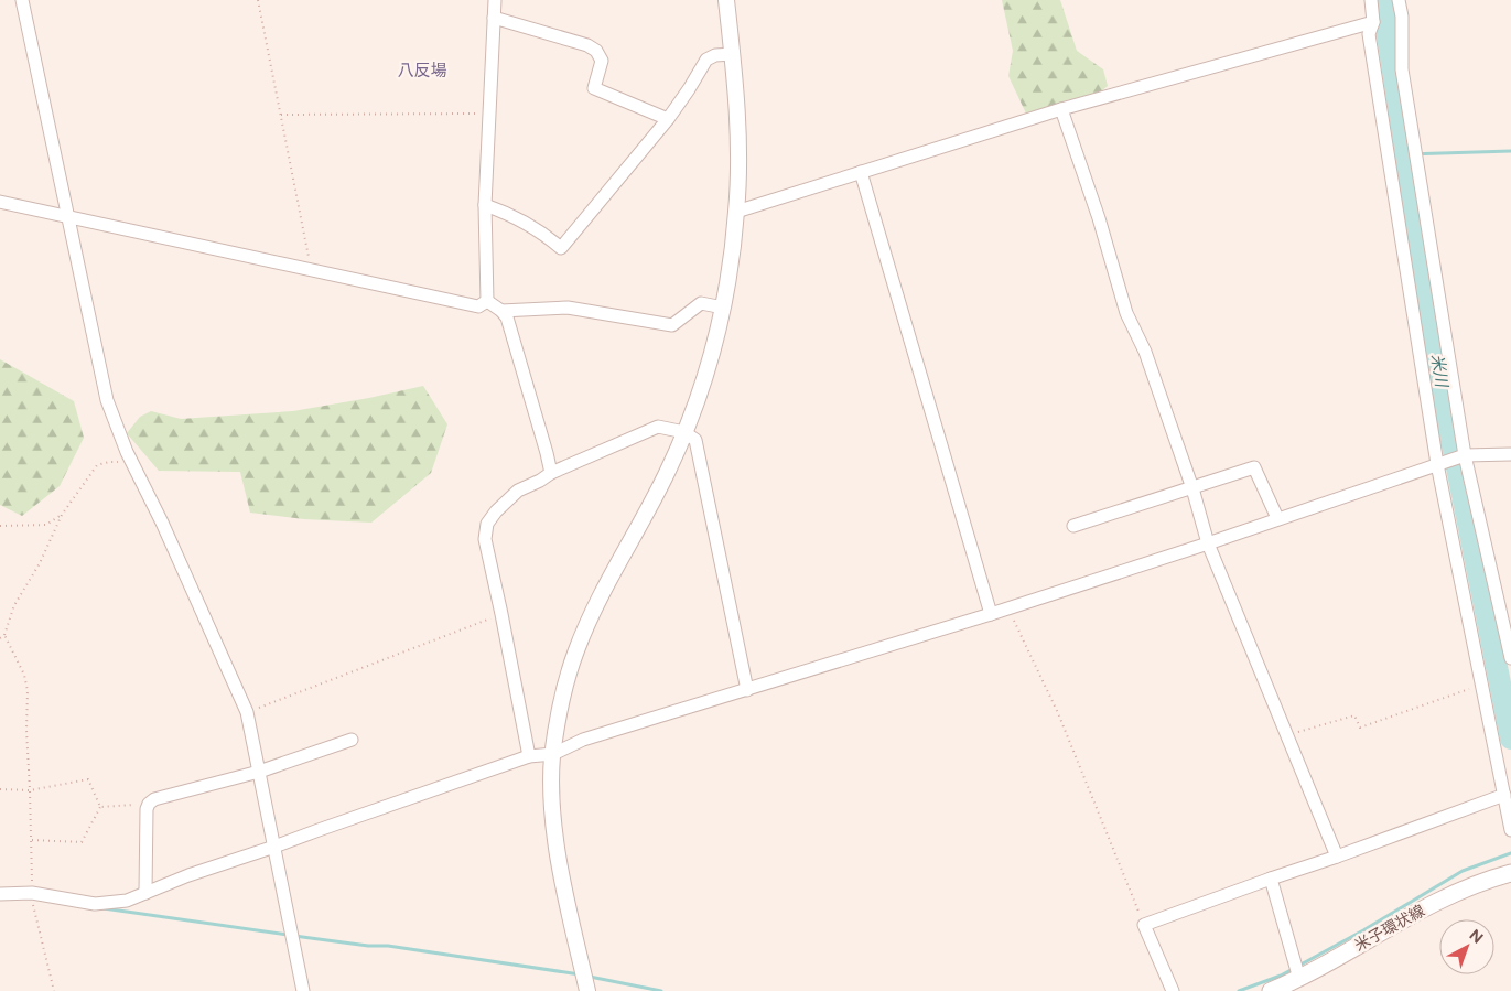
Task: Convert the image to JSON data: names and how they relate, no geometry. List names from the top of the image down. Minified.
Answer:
{"streets":{"main road":["米子環状線"]},"districts":["八反場"],"water":["米川"],"north":"top right"}
